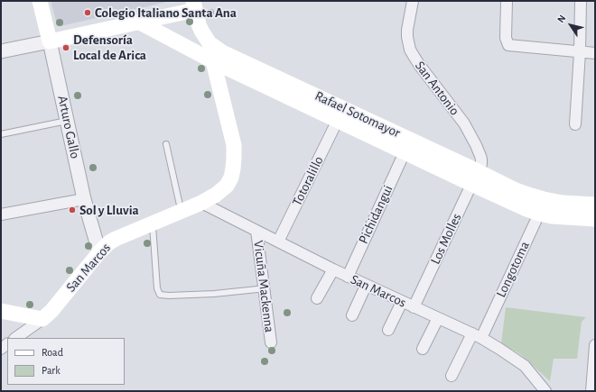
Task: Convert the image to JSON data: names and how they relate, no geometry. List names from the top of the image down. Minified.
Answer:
{"streets":{"main road":["Rafael Sotomayor","Arturo Gallo","San Marcos"],"street":["San Antonio","Totoralillo","Pichidangui","Los Molles","Longotoma","Vicuña Mackenna"]},"crossings":[["San Antonio","Rafael Sotomayor"],["San Antonio","Los Molles"],["Rafael Sotomayor","Arturo Gallo"],["Rafael Sotomayor","Totoralillo"],["Rafael Sotomayor","Pichidangui"],["Rafael Sotomayor","Los Molles"],["Rafael Sotomayor","San Marcos"],["Rafael Sotomayor","Longotoma"],["Arturo Gallo","San Marcos"],["Totoralillo","San Marcos"],["Pichidangui","San Marcos"],["Los Molles","San Marcos"],["San Marcos","Longotoma"],["San Marcos","Vicuña Mackenna"]],"places":["Colegio Italiano Santa Ana","Defensoría Local de Arica","Sol y Lluvia"],"legend":["Road","Park"],"north":"top left"}
